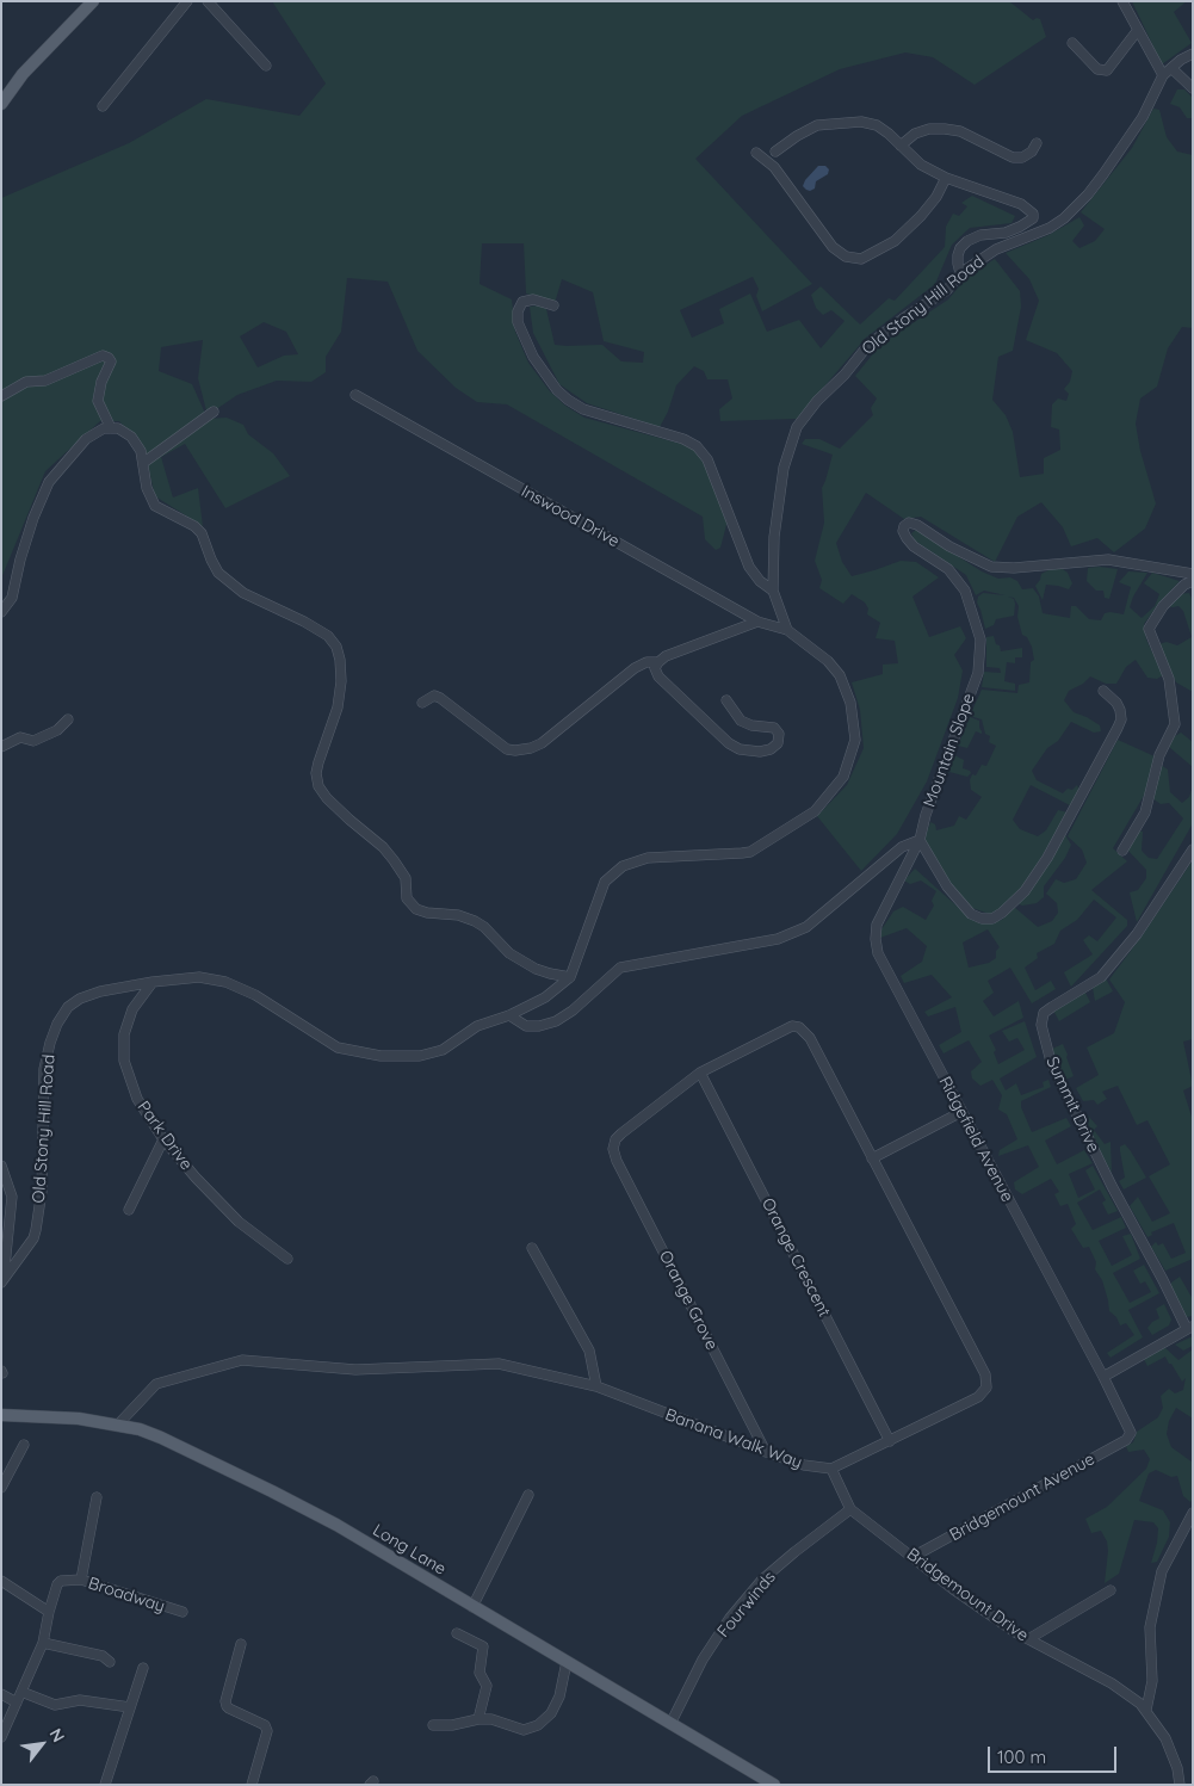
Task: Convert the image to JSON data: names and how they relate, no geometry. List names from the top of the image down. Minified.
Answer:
{"streets":{"main road":["Long Lane"],"street":["Old Stony Hill Road","Inswood Drive","Mountain Slope","Summit Drive","Park Drive","Ridgefield Avenue","Orange Crescent","Orange Grove","Banana Walk Way","Bridgemount Avenue","Broadway","Bridgemount Drive","Fourwinds"]},"crossings":[["Old Stony Hill Road","Inswood Drive"],["Old Stony Hill Road","Park Drive"],["Mountain Slope","Ridgefield Avenue"],["Ridgefield Avenue","Bridgemount Avenue"],["Orange Crescent","Orange Grove"],["Orange Grove","Banana Walk Way"],["Banana Walk Way","Long Lane"],["Banana Walk Way","Bridgemount Drive"],["Bridgemount Avenue","Bridgemount Drive"],["Long Lane","Fourwinds"],["Bridgemount Drive","Fourwinds"]],"scale_bar":"100 m","north":"top right"}
